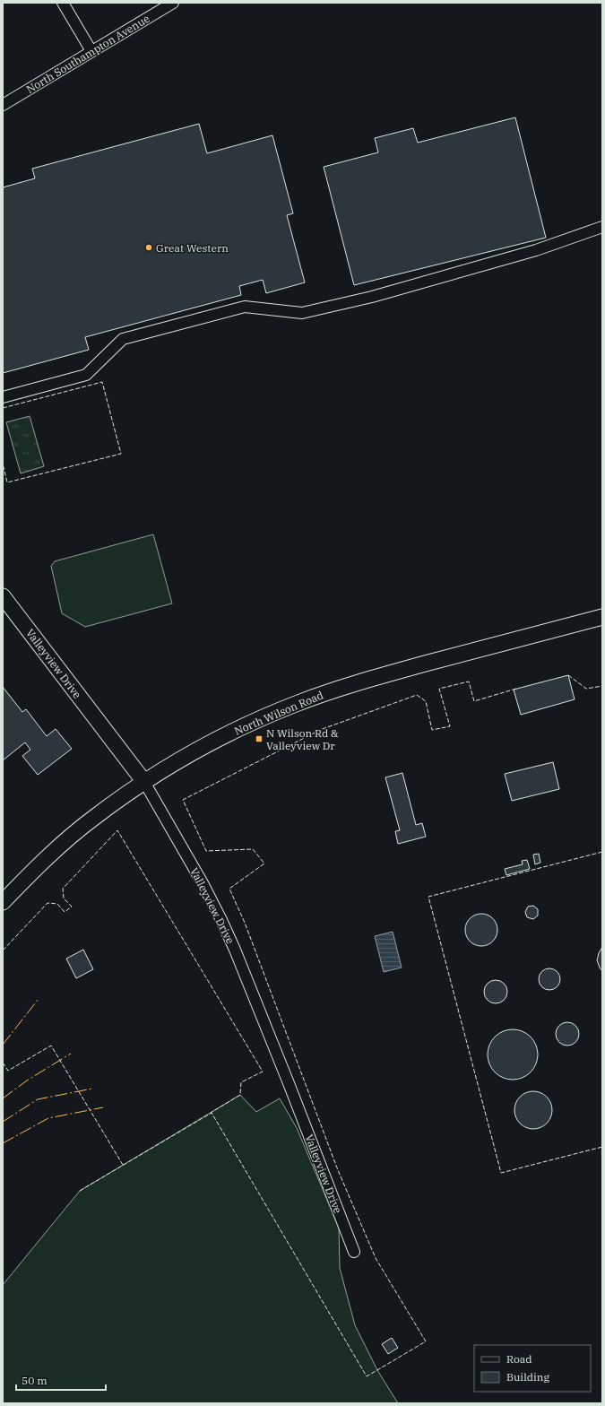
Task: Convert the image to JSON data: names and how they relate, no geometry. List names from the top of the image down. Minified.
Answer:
{"streets":{"main road":["Valleyview Drive","North Wilson Road"],"street":["North Southampton Avenue"]},"crossings":[["Valleyview Drive","North Wilson Road"]],"places":{"other":["Great Western"],"transit":["N Wilson Rd & Valleyview Dr"]},"legend":["Road","Building"],"scale_bar":"50 m"}
